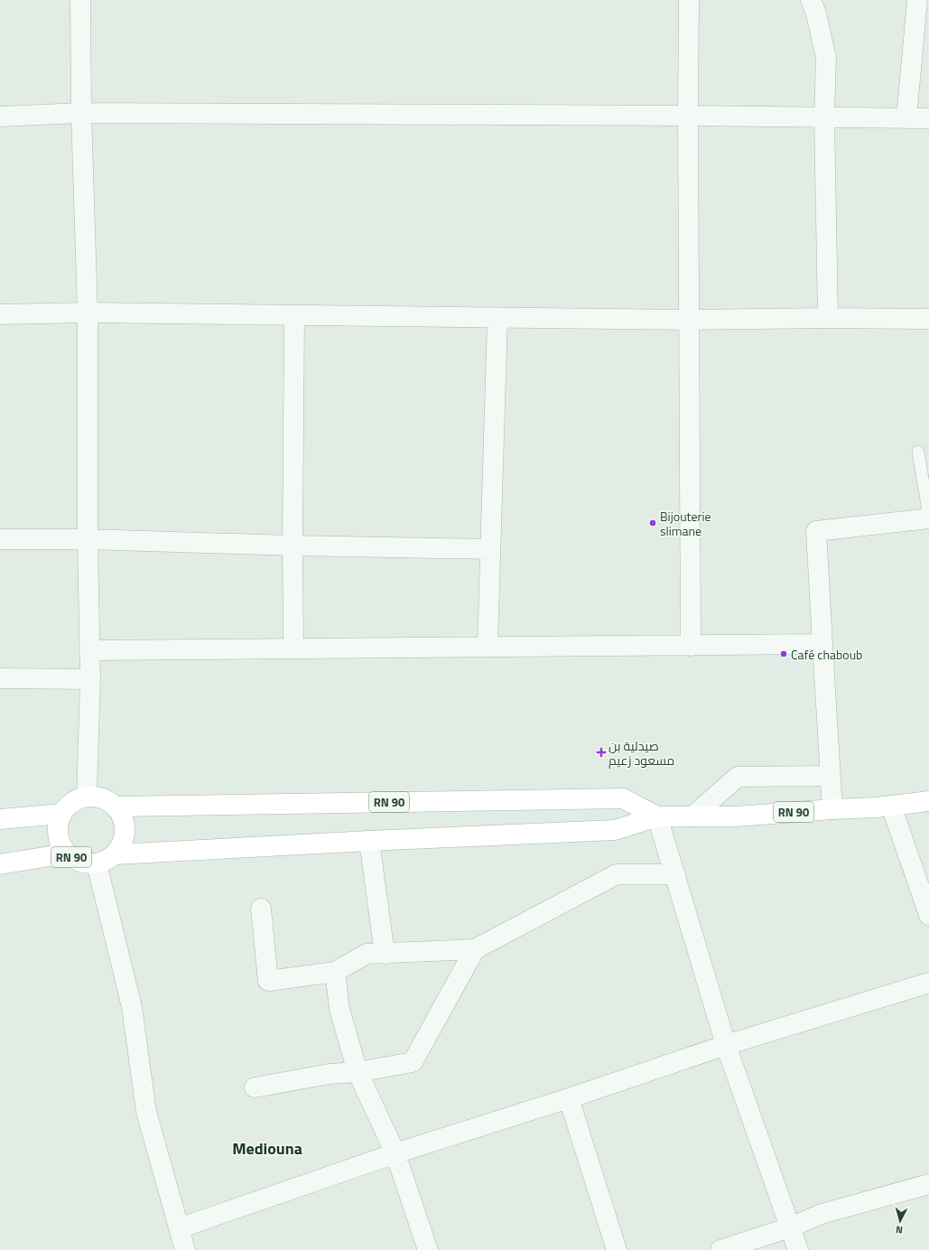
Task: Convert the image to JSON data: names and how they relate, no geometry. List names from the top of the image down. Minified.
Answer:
{"streets":{"main road":["RN 90"]},"districts":["Mediouna"],"places":{"other":["Bijouterie slimane","Café chaboub"],"health":["صيدلية بن مسعود زعيم"]},"north":"bottom"}
